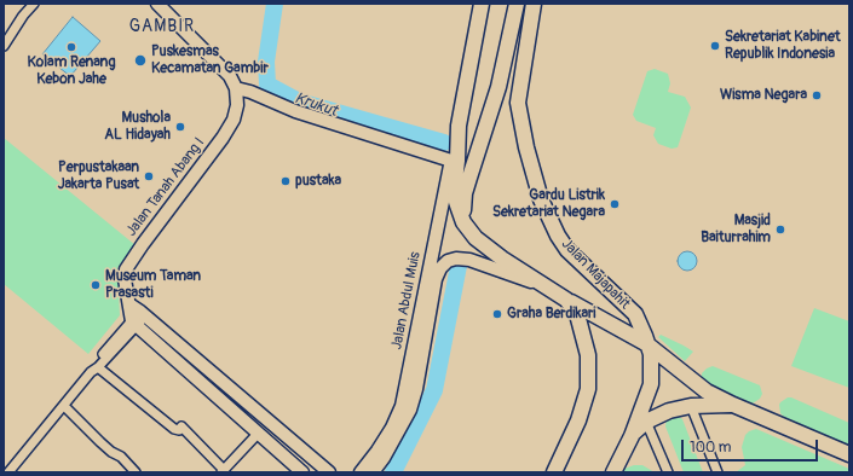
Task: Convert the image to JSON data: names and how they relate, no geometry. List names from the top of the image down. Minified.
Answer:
{"streets":{"main road":["Jalan Majapahit"],"street":["Jalan Tanah Abang I","Jalan Abdul Muis"]},"crossings":[["Jalan Majapahit","Jalan Abdul Muis"]],"districts":["GAMBIR"],"water":["Krukut"],"places":["Sekretariat Kabinet Republik Indonesia","Kolam Renang Kebon Jahe","Puskesmas Kecamatan Gambir","Wisma Negara","Mushola AL Hidayah","Perpustakaan Jakarta Pusat","pustaka","Gardu Listrik Sekretariat Negara","Masjid Baiturrahim","Museum Taman Prasasti","Graha Berdikari"],"scale_bar":"100 m"}
